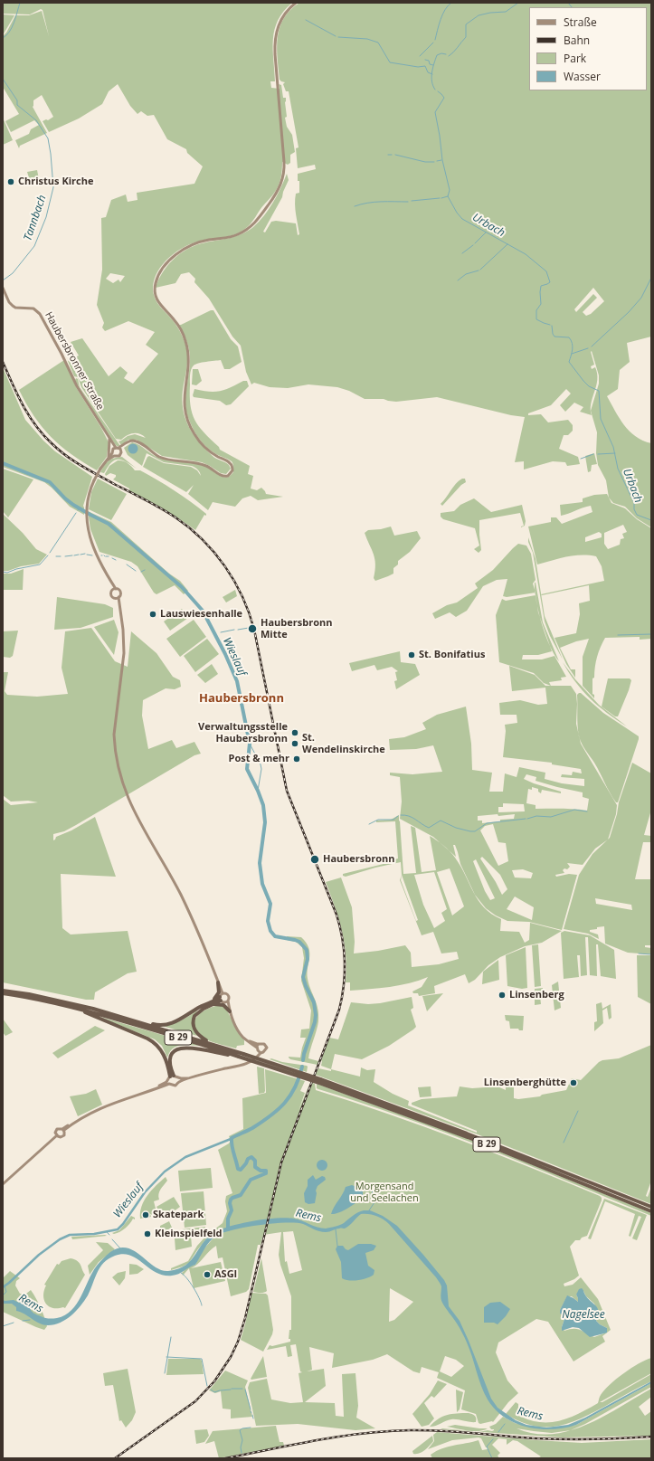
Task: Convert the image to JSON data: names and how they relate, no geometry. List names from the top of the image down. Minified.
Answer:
{"streets":{"highway":["B 29"],"main road":["Haubersbronner Straße"]},"districts":["Haubersbronn"],"water":["Tannbach","Urbach","Wieslauf","Rems","Nagelsee"],"parks":["Morgensand und Seelachen"],"places":["Christus Kirche","Lauswiesenhalle","Haubersbronn Mitte","St. Bonifatius","Verwaltungsstelle Haubersbronn","St. Wendelinskirche","Post & mehr","Haubersbronn","Linsenberg","Linsenberghütte","Skatepark","Kleinspielfeld","ASGI"],"legend":["Straße","Bahn","Park","Wasser"]}
